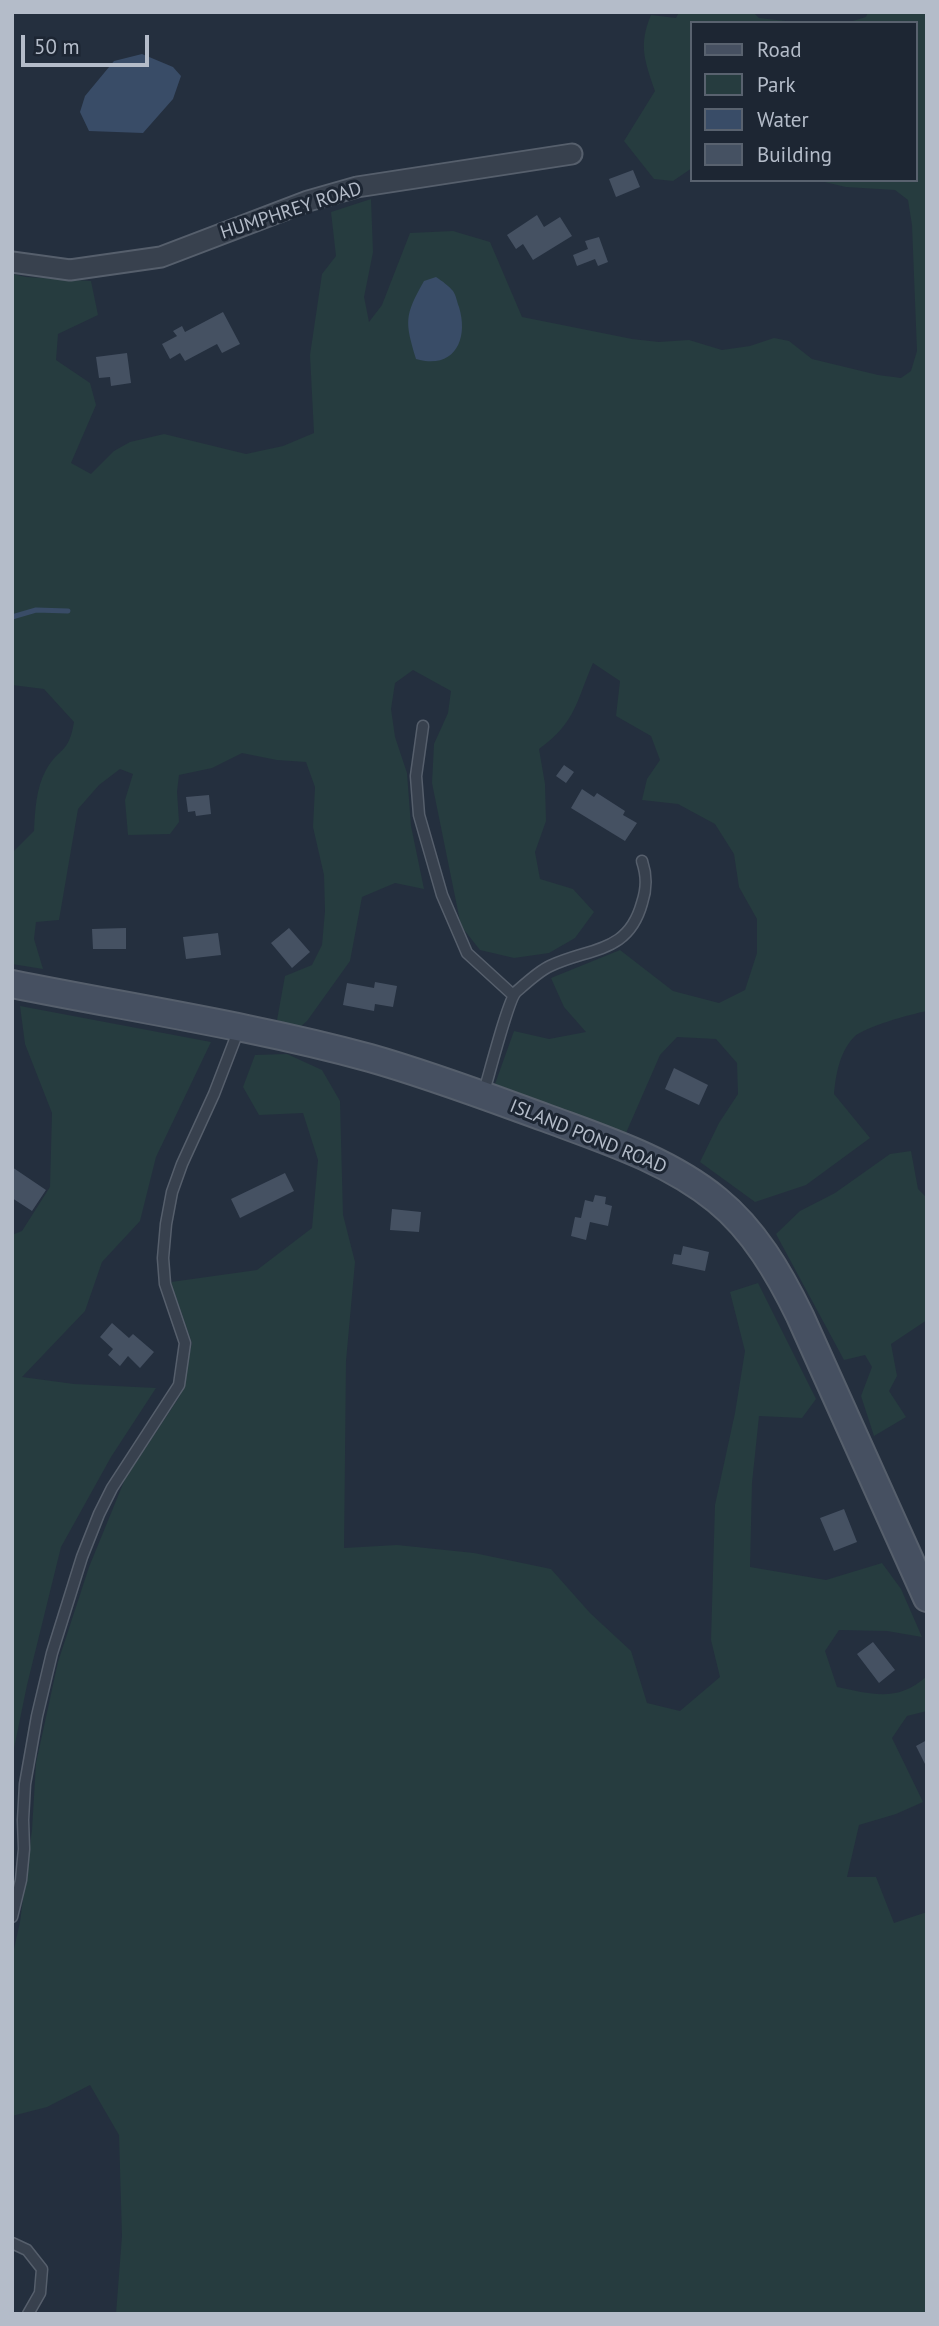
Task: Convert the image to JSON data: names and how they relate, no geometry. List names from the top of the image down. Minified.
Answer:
{"streets":{"street":["HUMPHREY ROAD","ISLAND POND ROAD"]},"legend":["Road","Park","Water","Building"],"scale_bar":"50 m"}
